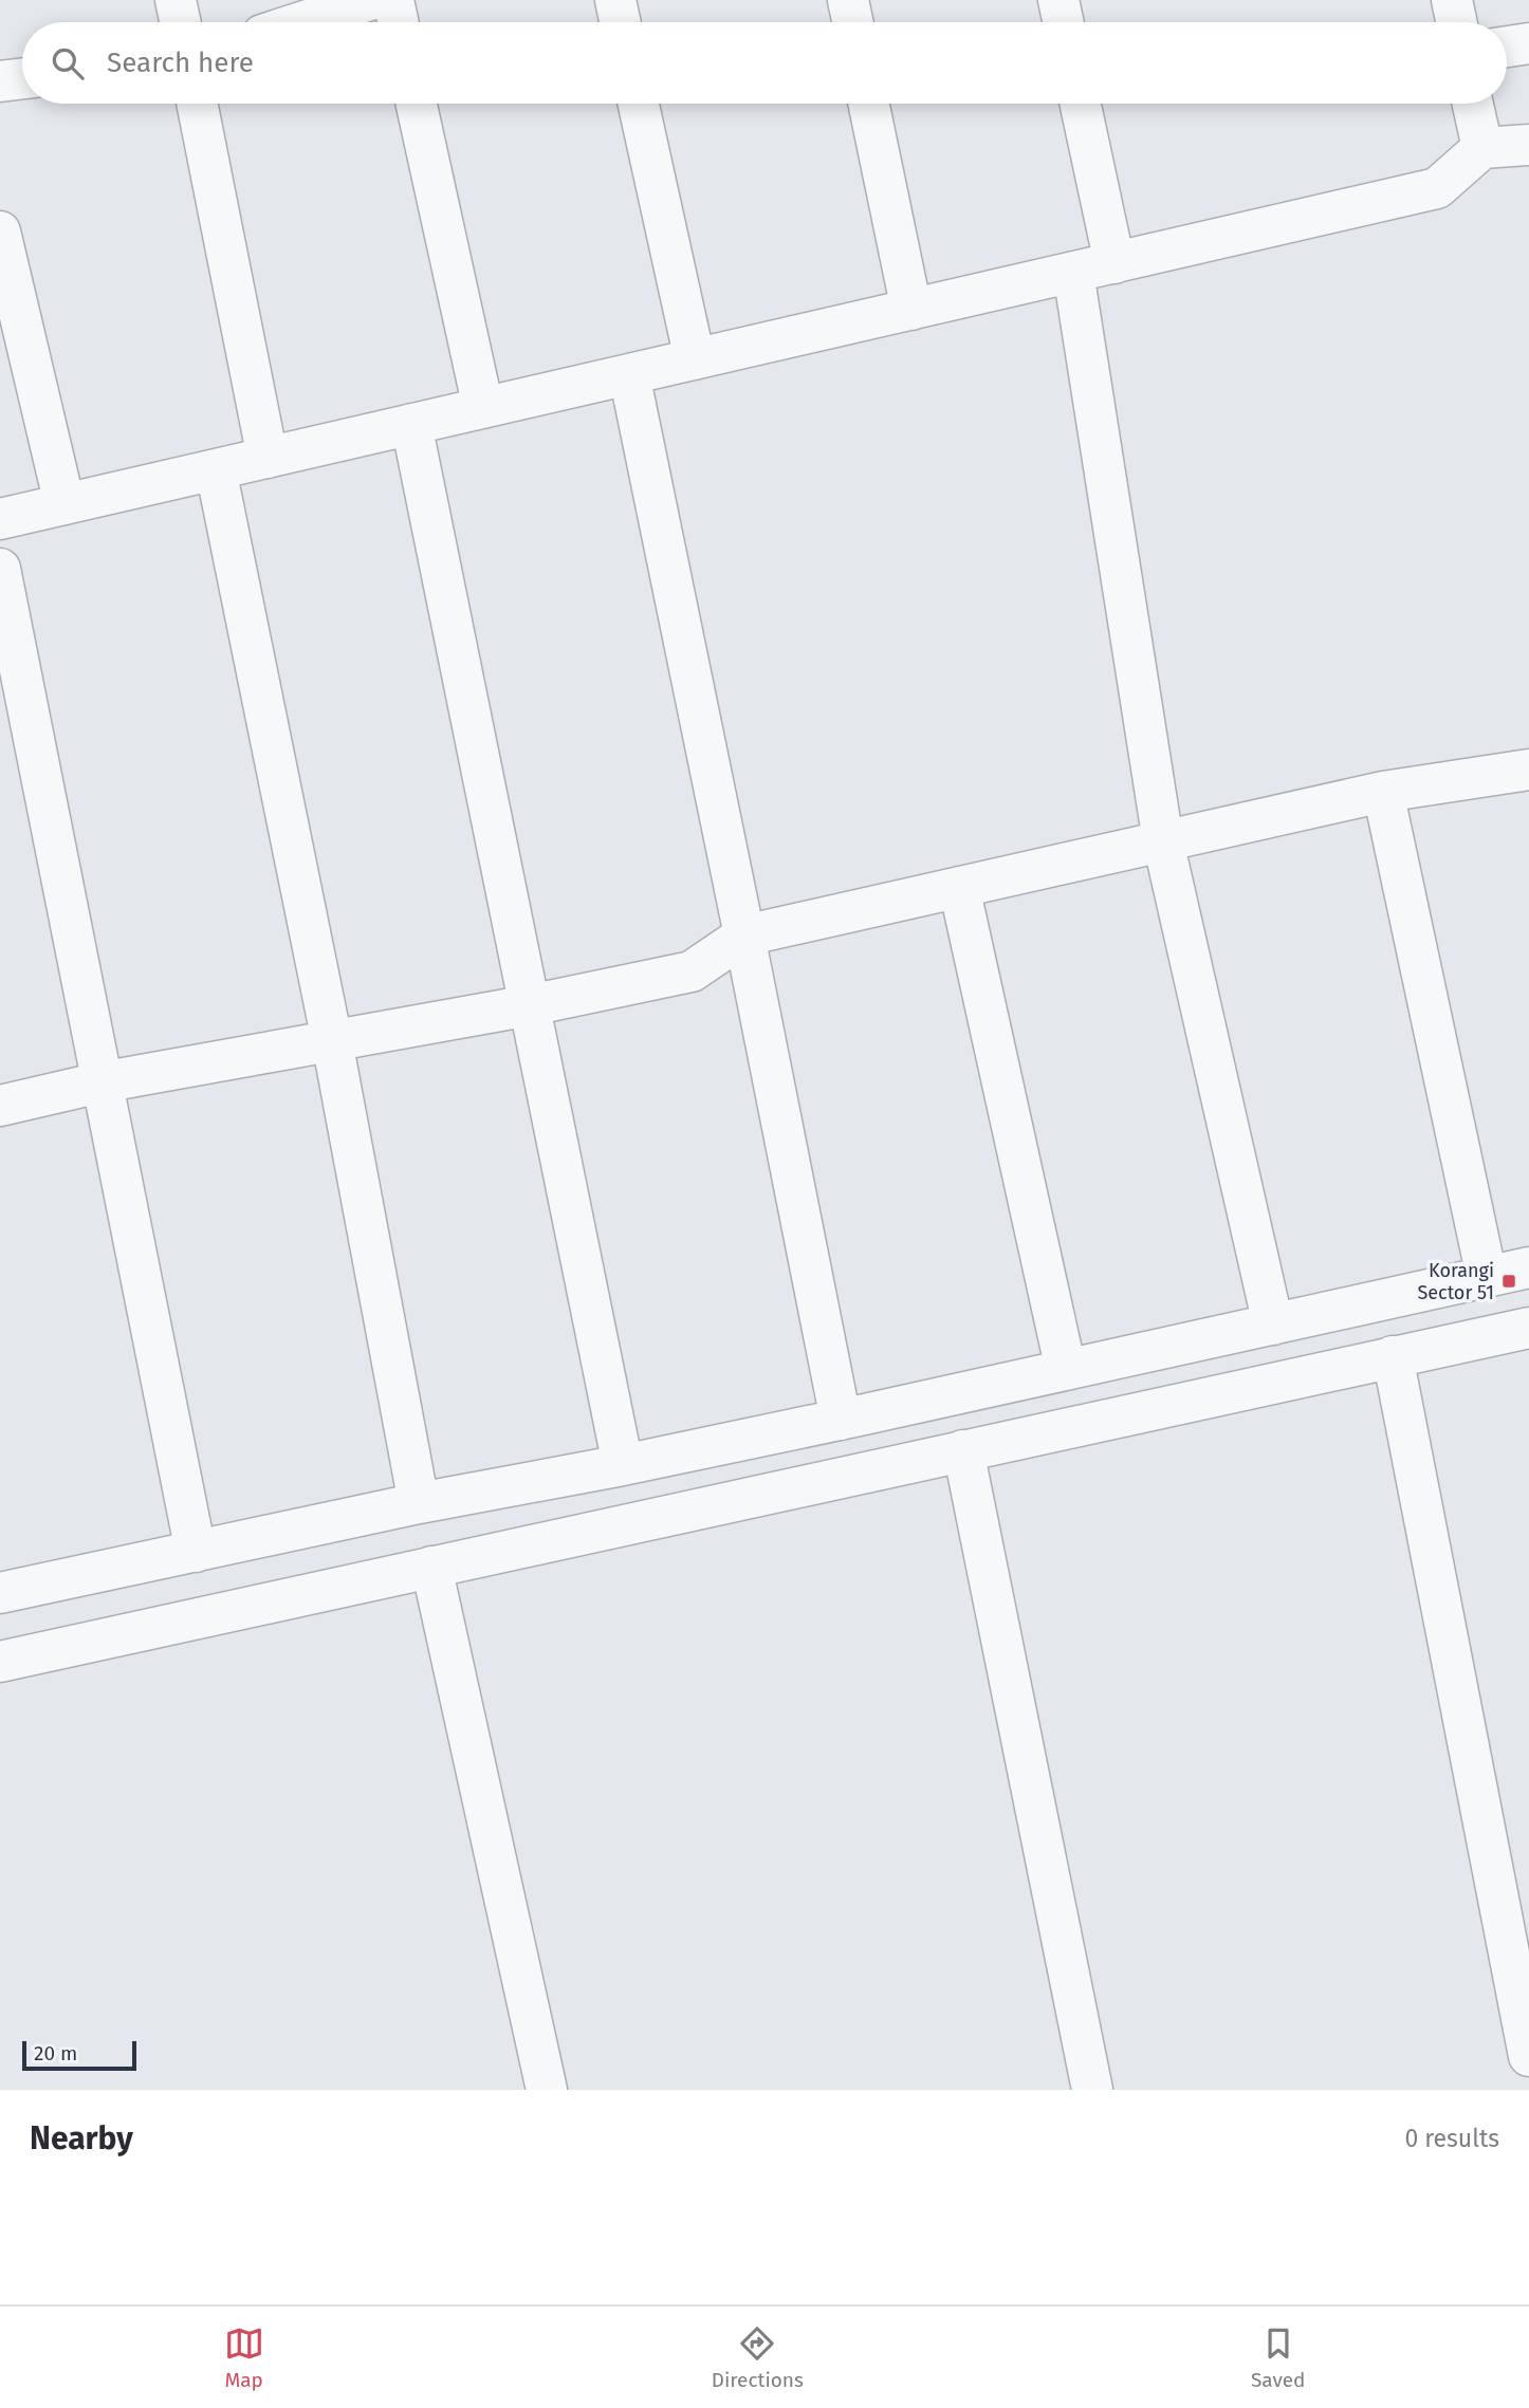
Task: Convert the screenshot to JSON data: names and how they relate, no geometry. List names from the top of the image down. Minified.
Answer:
{"places":{"transit":["Korangi Sector 51"]},"scale_bar":"20 m","page":{"search":"Search here","scale":"20 m","heading":["Nearby","0 results"],"nav":["Map","Directions","Saved"]}}
